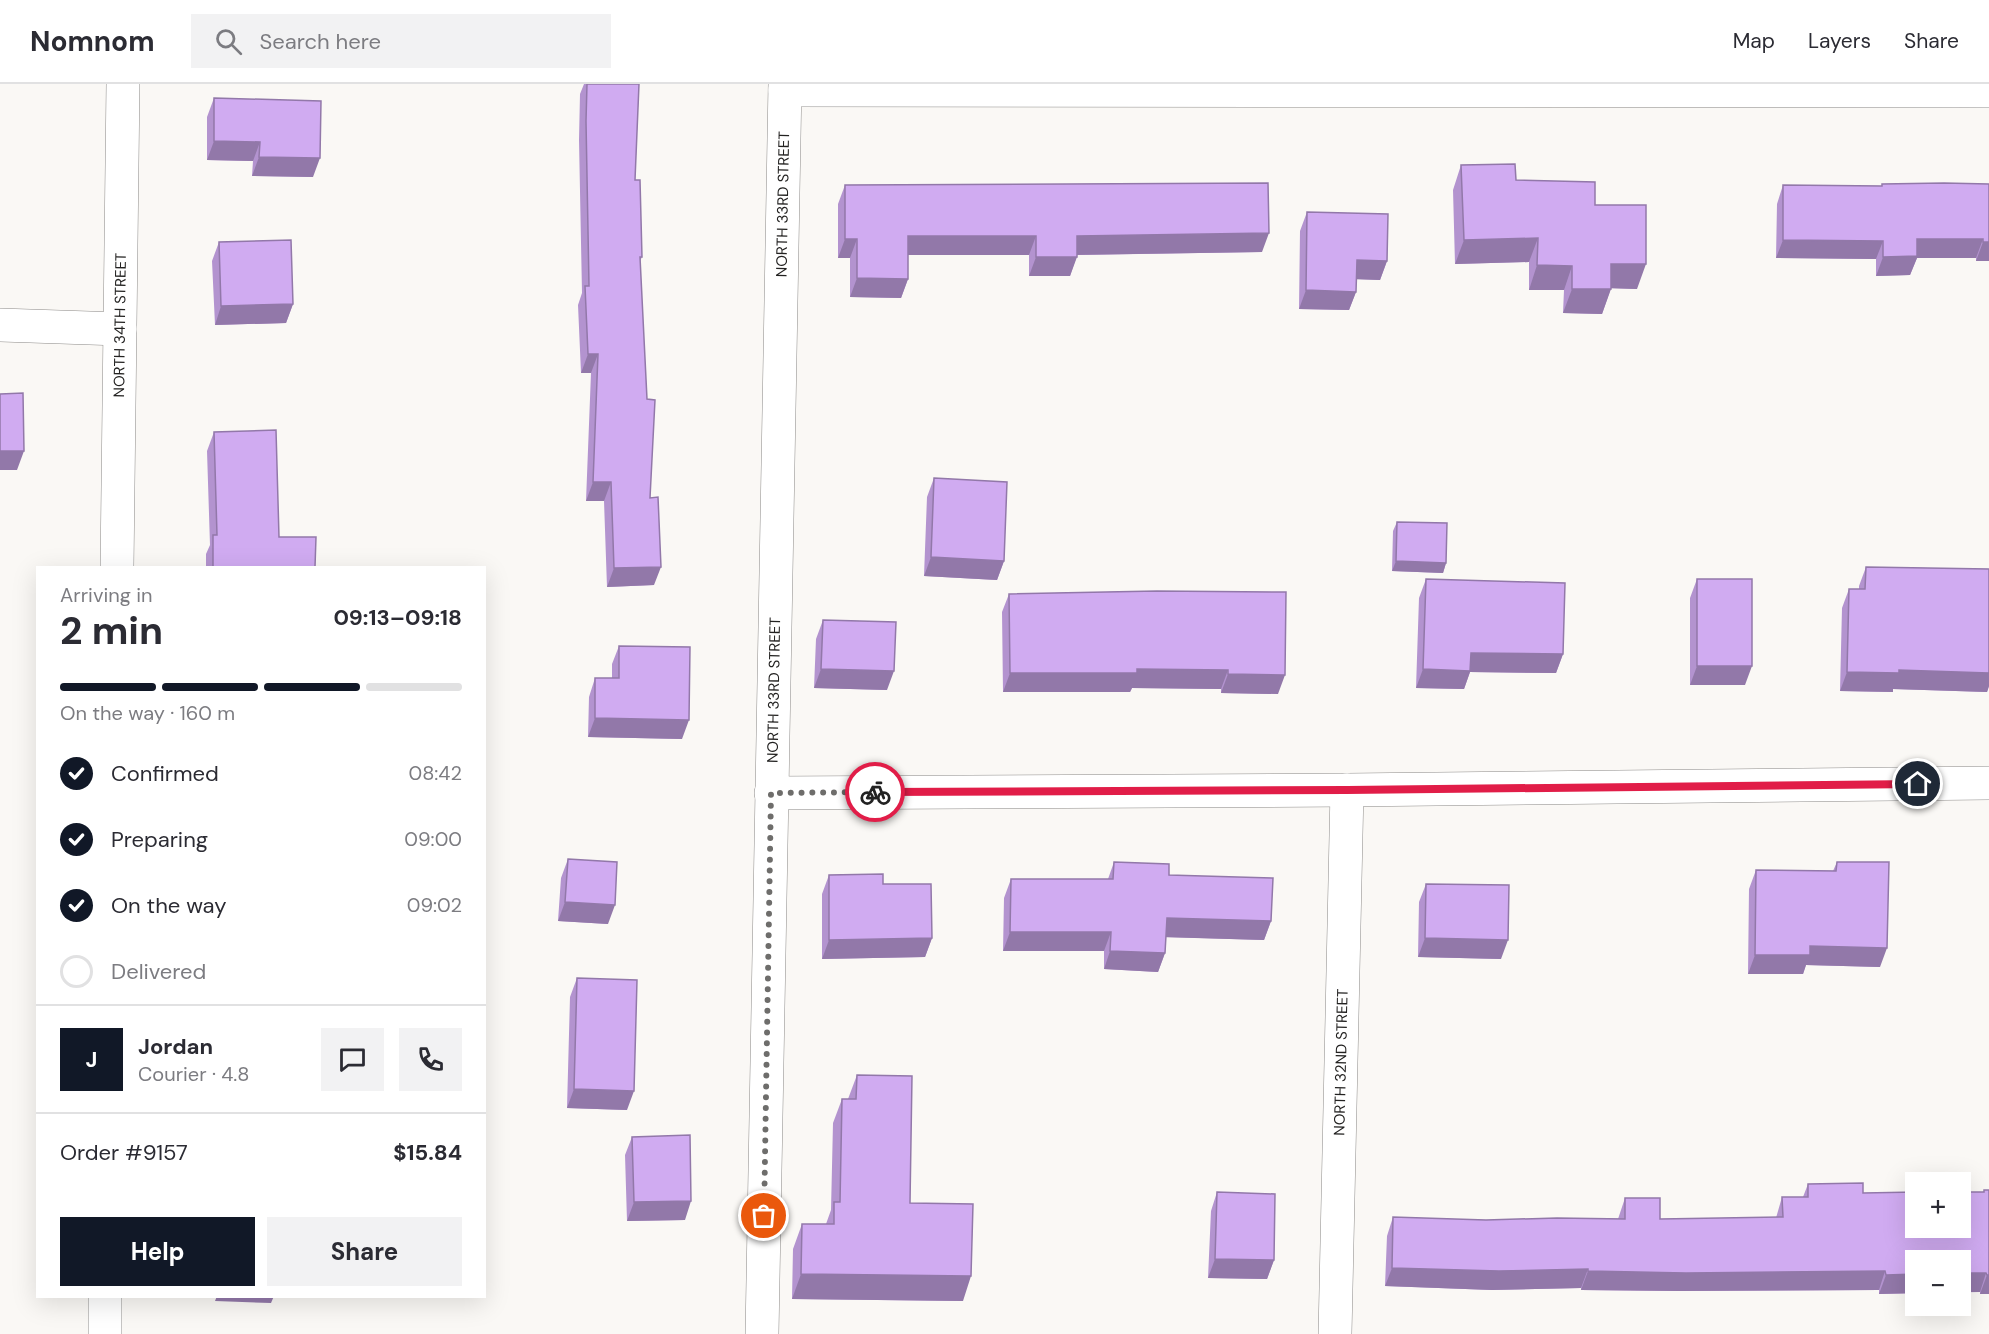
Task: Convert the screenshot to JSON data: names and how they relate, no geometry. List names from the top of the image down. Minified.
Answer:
{"streets":{"street":["NORTH 33RD STREET","NORTH 34TH STREET","NORTH 32ND STREET"]},"page":{"header":"Nomnom","search":"Search here","nav":["Map","Layers","Share"],"heading":["2 min","Arriving in","09:13–09:18"],"panel":["Jordan","Courier · 4.8","Order #9157","$15.84"],"bar":"On the way · 160 m","list":[["Confirmed","08:42"],["Preparing","09:00"],["On the way","09:02"],"Delivered"],"round":"J","map_buttons":["+","−"],"buttons":["Help","Share"]}}
